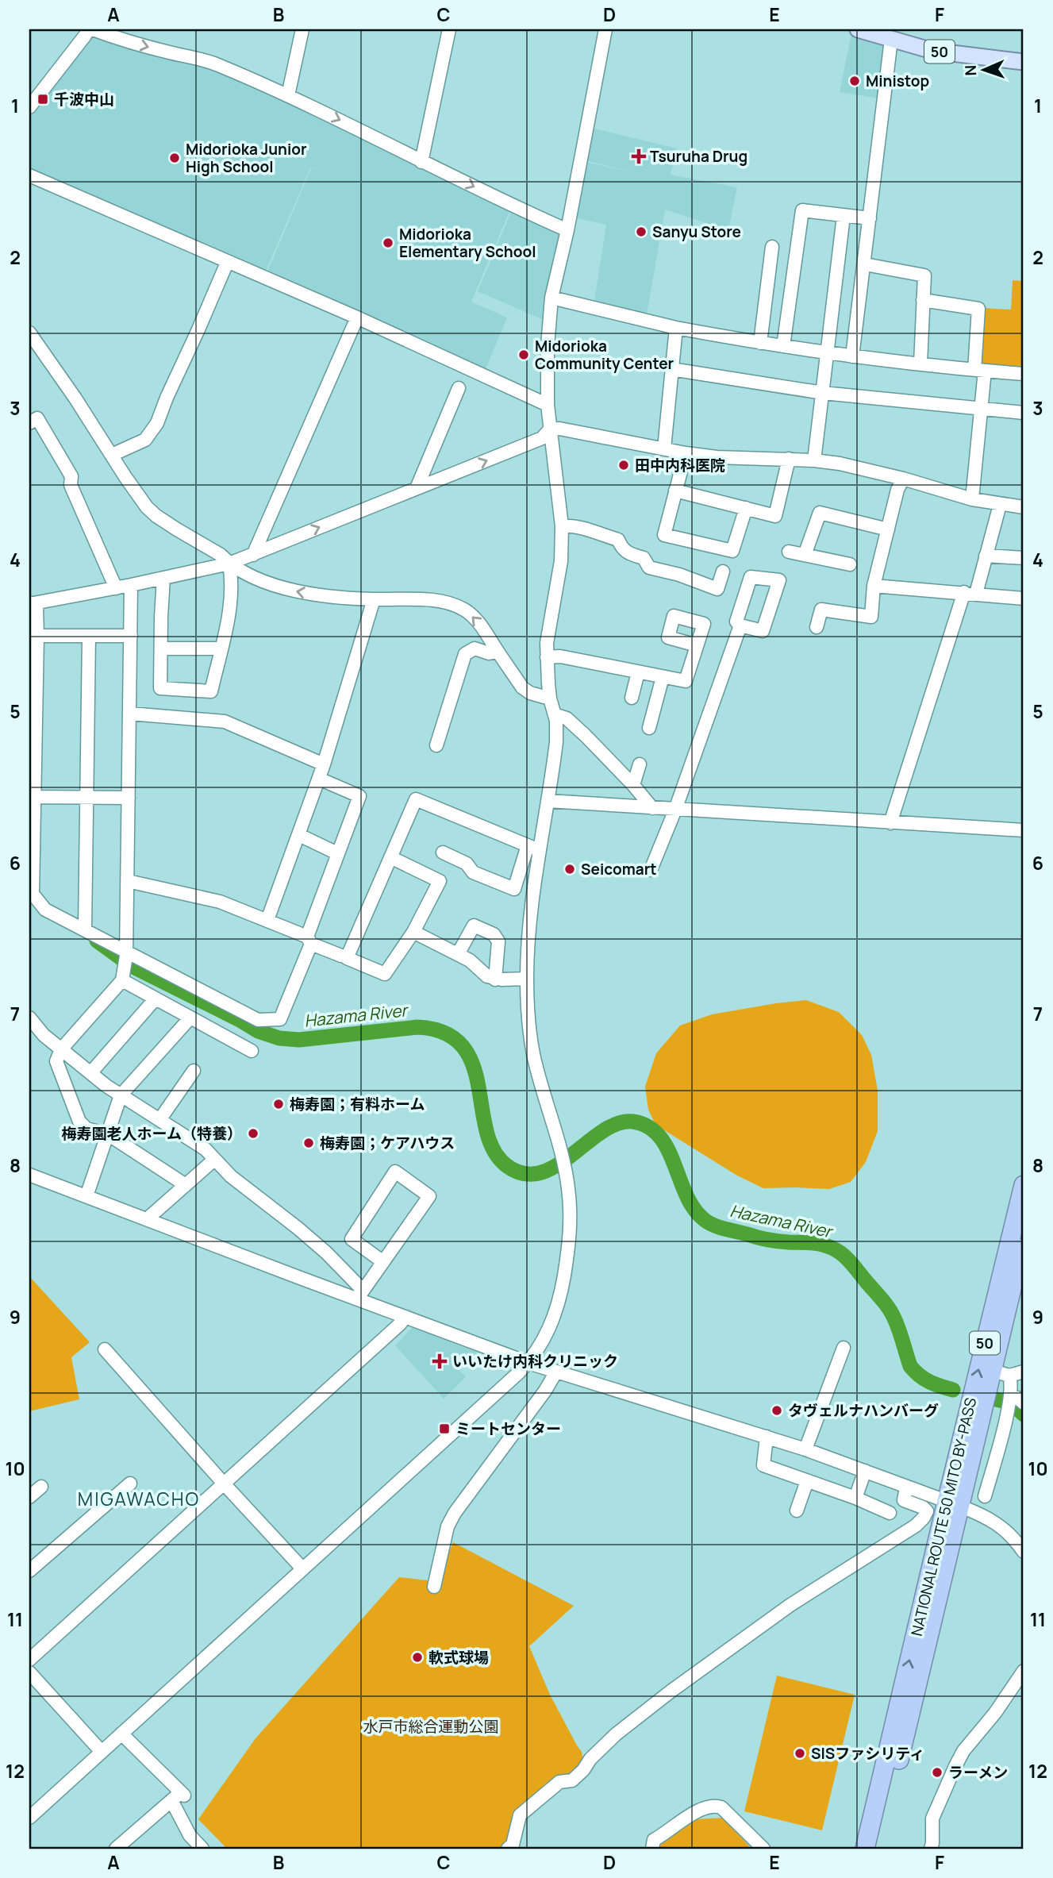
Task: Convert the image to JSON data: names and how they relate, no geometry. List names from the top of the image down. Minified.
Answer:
{"streets":{"highway":["50","NATIONAL ROUTE 50 MITO BY-PASS"]},"districts":["MIGAWACHO"],"water":["Hazama River"],"parks":["水戸市総合運動公園"],"places":{"other":["Ministop","Midorioka Junior High School","Sanyu Store","Midorioka Elementary School","Midorioka Community Center","田中内科医院","Seicomart","梅寿園；有料ホーム","梅寿園老人ホーム（特養）","梅寿園；ケアハウス","タヴェルナハンバーグ","軟式球場","SISファシリティ","ラーメン"],"transit":["千波中山","ミートセンター"],"health":["Tsuruha Drug","いいたけ内科クリニック"]},"north":"left","grid":{"columns":["A","B","C","D","E","F"],"rows":["1","2","3","4","5","6","7","8","9","10","11","12"]}}
